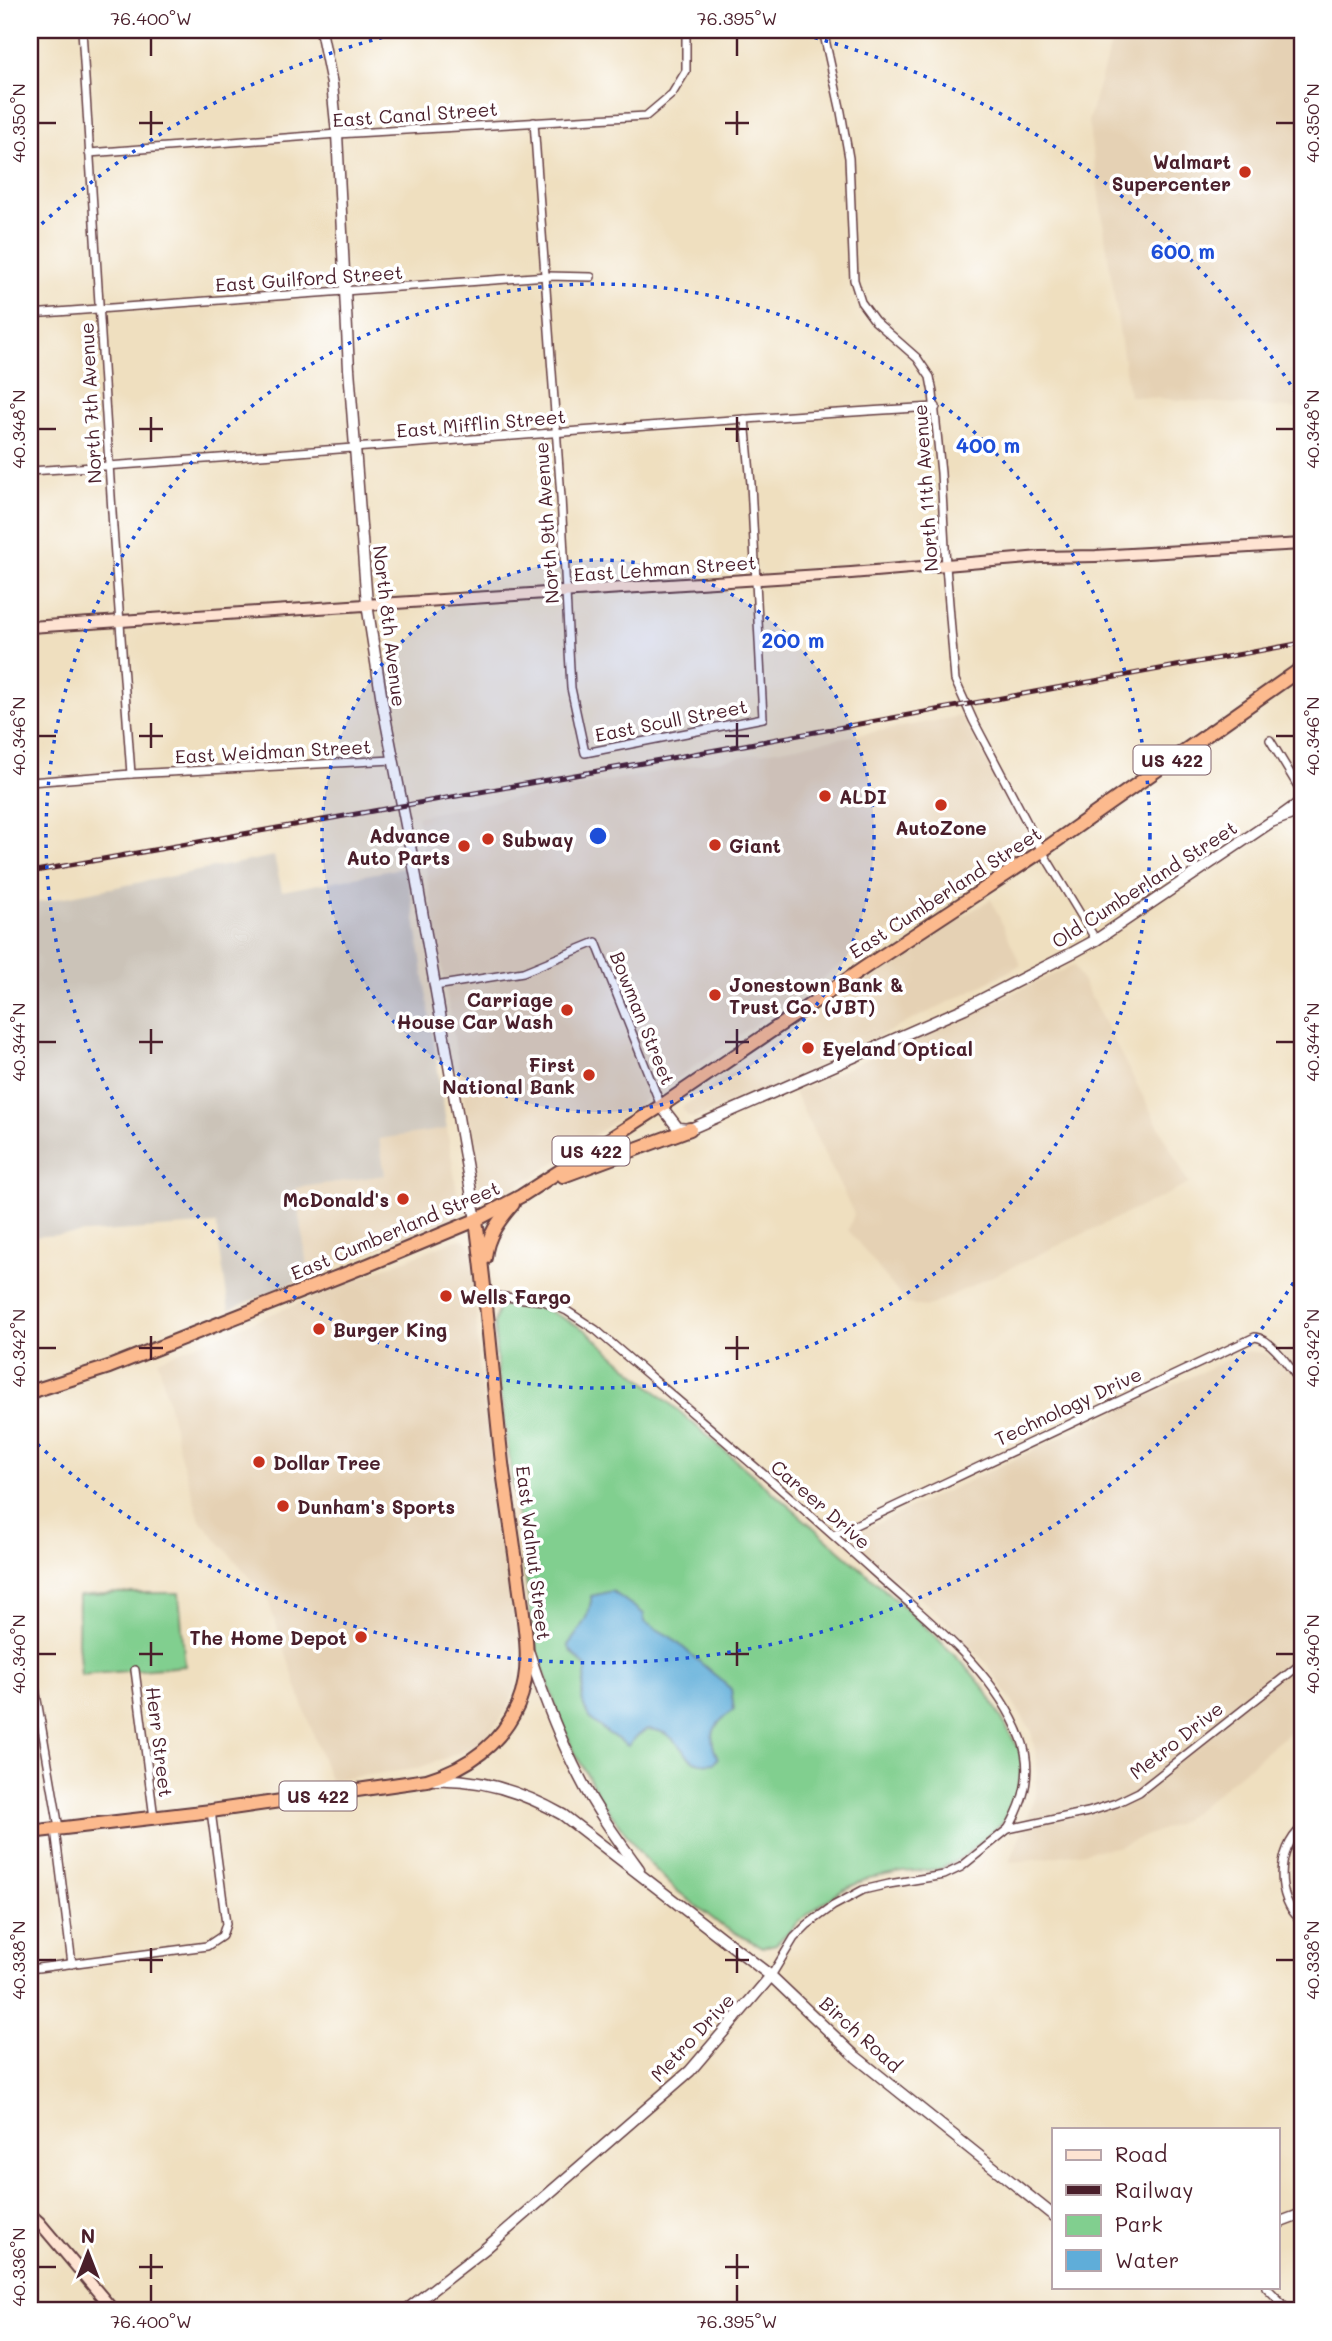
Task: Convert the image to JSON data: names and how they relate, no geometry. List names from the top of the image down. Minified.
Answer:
{"streets":{"highway":["US 422","East Cumberland Street","East Walnut Street"],"main road":["East Lehman Street"],"street":["East Canal Street","East Guilford Street","North 7th Avenue","East Mifflin Street","North 11th Avenue","North 9th Avenue","North 8th Avenue","East Scull Street","East Weidman Street","Old Cumberland Street","Bowman Street","Technology Drive","Career Drive","Metro Drive","Herr Street","Birch Road"]},"crossings":[["East Canal Street","North 7th Avenue"],["East Canal Street","North 9th Avenue"],["East Canal Street","North 8th Avenue"],["East Guilford Street","North 7th Avenue"],["East Guilford Street","North 9th Avenue"],["East Guilford Street","North 8th Avenue"],["North 7th Avenue","East Mifflin Street"],["North 7th Avenue","East Lehman Street"],["North 7th Avenue","East Weidman Street"],["East Mifflin Street","North 11th Avenue"],["East Mifflin Street","North 9th Avenue"],["East Mifflin Street","North 8th Avenue"],["North 11th Avenue","East Lehman Street"],["North 11th Avenue","Old Cumberland Street"],["North 11th Avenue","East Cumberland Street"],["North 9th Avenue","East Lehman Street"],["North 9th Avenue","East Scull Street"],["East Lehman Street","North 8th Avenue"],["East Lehman Street","East Scull Street"],["North 8th Avenue","East Weidman Street"],["North 8th Avenue","East Cumberland Street"],["North 8th Avenue","Bowman Street"],["North 8th Avenue","East Walnut Street"],["US 422","East Cumberland Street"],["US 422","East Walnut Street"],["East Cumberland Street","Bowman Street"],["East Cumberland Street","East Walnut Street"],["Technology Drive","Career Drive"],["Career Drive","East Walnut Street"],["Career Drive","Metro Drive"],["East Walnut Street","Herr Street"],["East Walnut Street","Birch Road"],["Metro Drive","Birch Road"]],"places":["Walmart Supercenter","ALDI","AutoZone","Subway","Giant","Advance Auto Parts","Jonestown Bank & Trust Co. (JBT)","Carriage House Car Wash","Eyeland Optical","First National Bank","McDonald's","Wells Fargo","Burger King","Dollar Tree","Dunham's Sports","The Home Depot"],"legend":["Road","Railway","Park","Water"],"north":"top","coordinates":["76.400°W","76.395°W","40.350°N","40.348°N","40.346°N","40.344°N","40.342°N","40.340°N","40.338°N","40.336°N"],"rings":["600 m","400 m","200 m"]}
